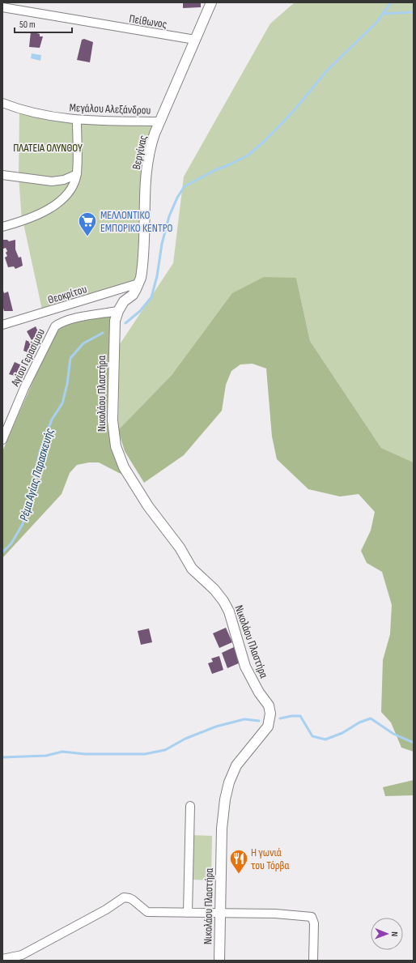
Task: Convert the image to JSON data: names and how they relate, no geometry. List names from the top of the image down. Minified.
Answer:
{"streets":{"street":["Πείθωνος","Μεγάλου Αλεξάνδρου","Βεργίνας","Θεοκρίτου","Αγίου Γερασίμου","Νικολάου Πλαστήρα"]},"crossings":[["Πείθωνος","Βεργίνας"],["Μεγάλου Αλεξάνδρου","Βεργίνας"],["Βεργίνας","Θεοκρίτου"],["Βεργίνας","Αγίου Γερασίμου"],["Βεργίνας","Νικολάου Πλαστήρα"],["Αγίου Γερασίμου","Νικολάου Πλαστήρα"]],"water":["Ρέμα Αγίας Παρασκευής"],"parks":["ΠΛΑΤΕΙΑ ΟΛΥΝΘΟΥ"],"places":{"supermarket":["ΜΕΛΛΟΝΤΙΚΟ ΕΜΠΟΡΙΚΟ ΚΕΝΤΡΟ"],"restaurant":["Η γωνιά του Τόρβα"]},"scale_bar":"50 m","north":"right"}
